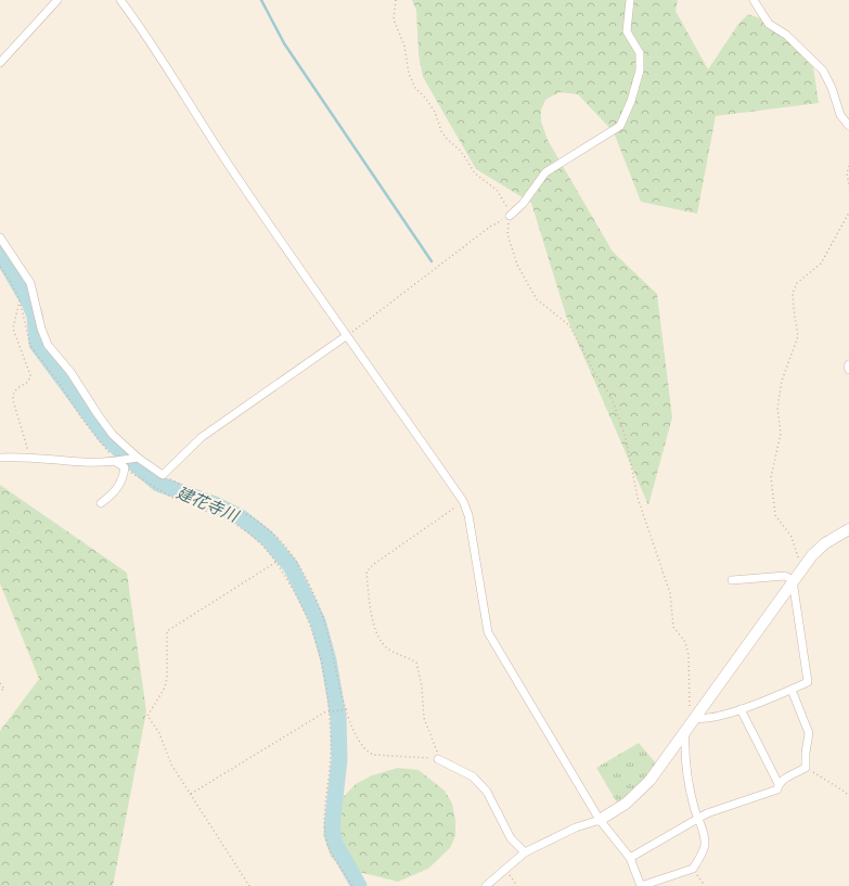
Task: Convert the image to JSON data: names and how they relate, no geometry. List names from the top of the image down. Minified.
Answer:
{"water":["建花寺川"]}
